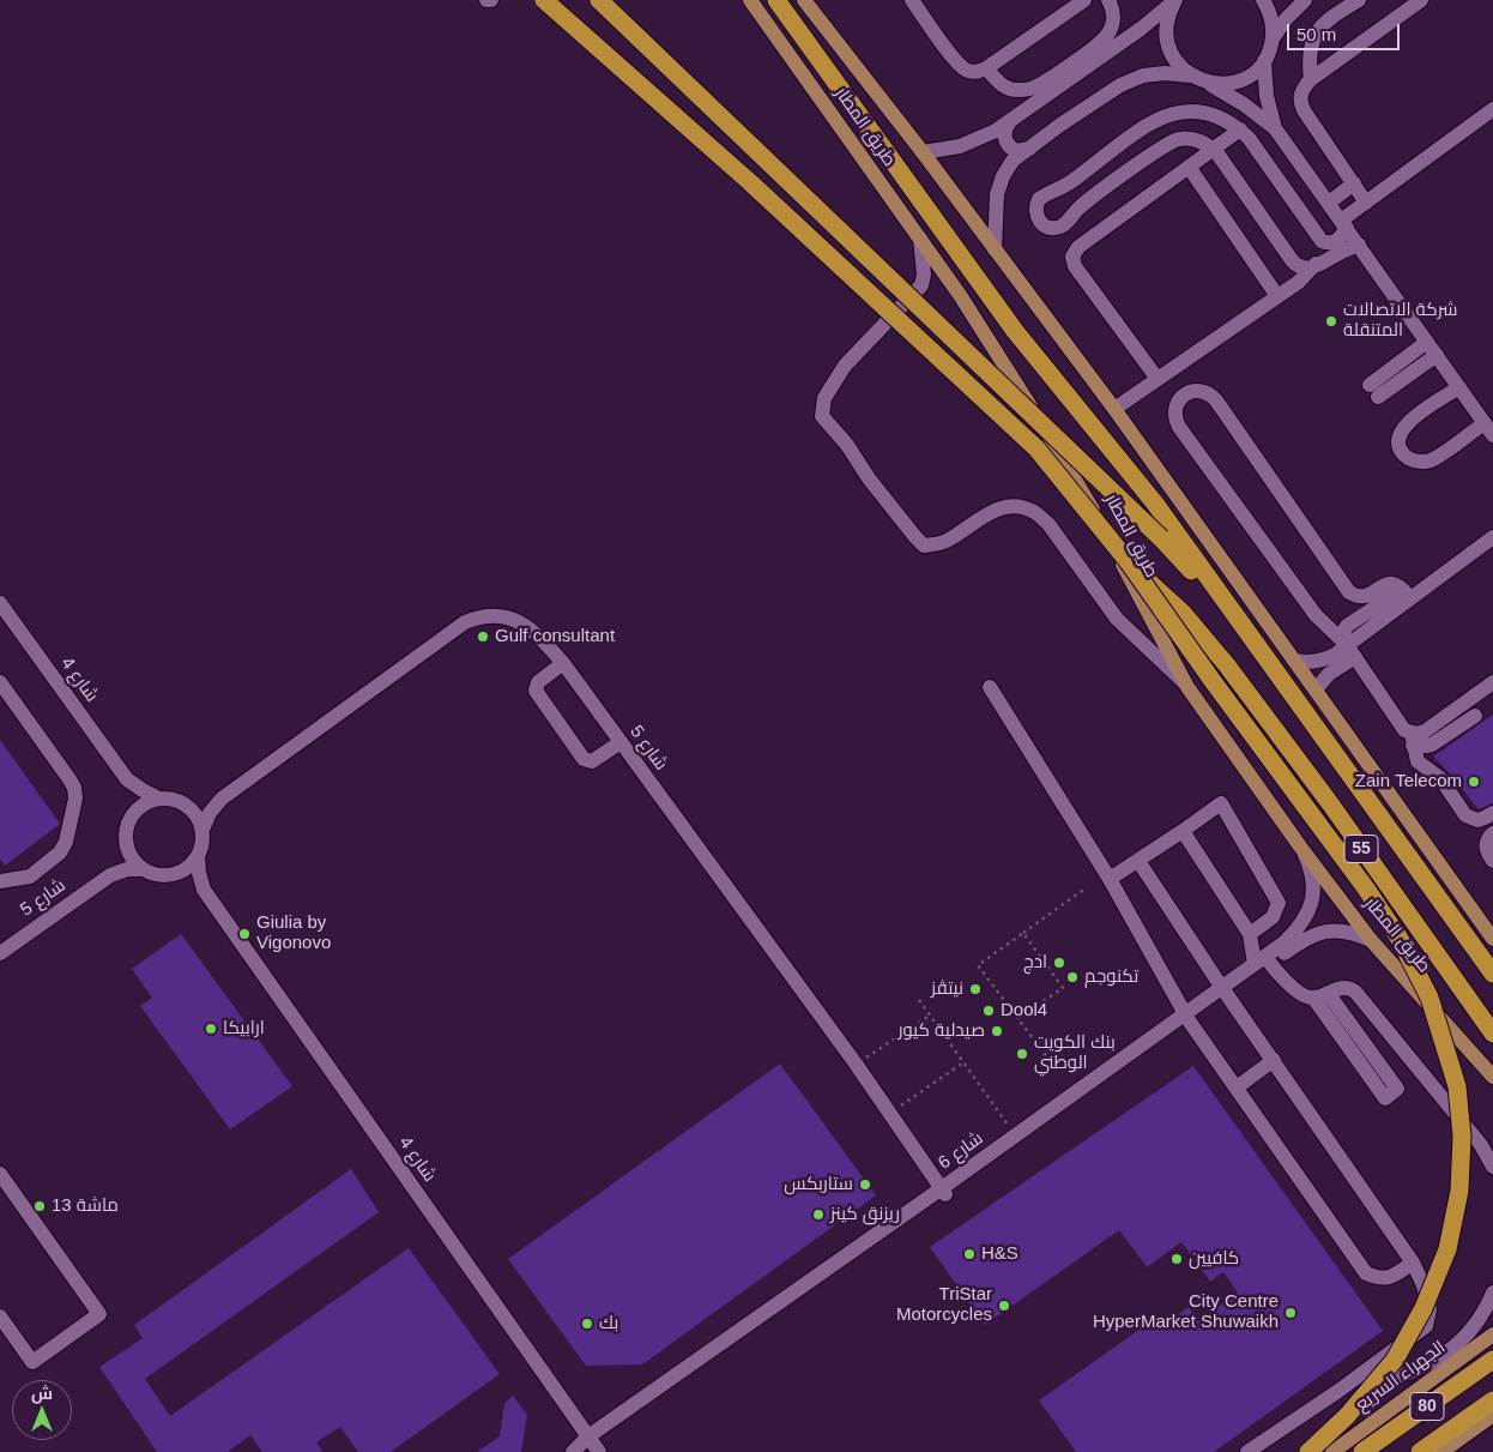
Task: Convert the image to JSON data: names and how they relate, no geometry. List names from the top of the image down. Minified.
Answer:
{"streets":{"highway":["طريق المطار","55","80"],"main road":["الجهراء السريع"],"street":["شارع 4","شارع 5","شارع 6"]},"crossings":[["طريق المطار","شارع 6"],["شارع 4","شارع 5"],["شارع 4","شارع 6"],["شارع 5","شارع 6"]],"places":["شركة الاتصالات المتنقلة","Gulf consultant","Zain Telecom","Giulia by Vigonovo","ادج","تكنوجم","نيتڤز","Dool4","ارابيكا","صيدلية كيور","بنك الكويت الوطني","ستاربكس","ماشة 13","ريزنق كينز","H&S","كافيين","TriStar Motorcycles","City Centre HyperMarket Shuwaikh","بك"],"scale_bar":"50 m","north":"top"}
